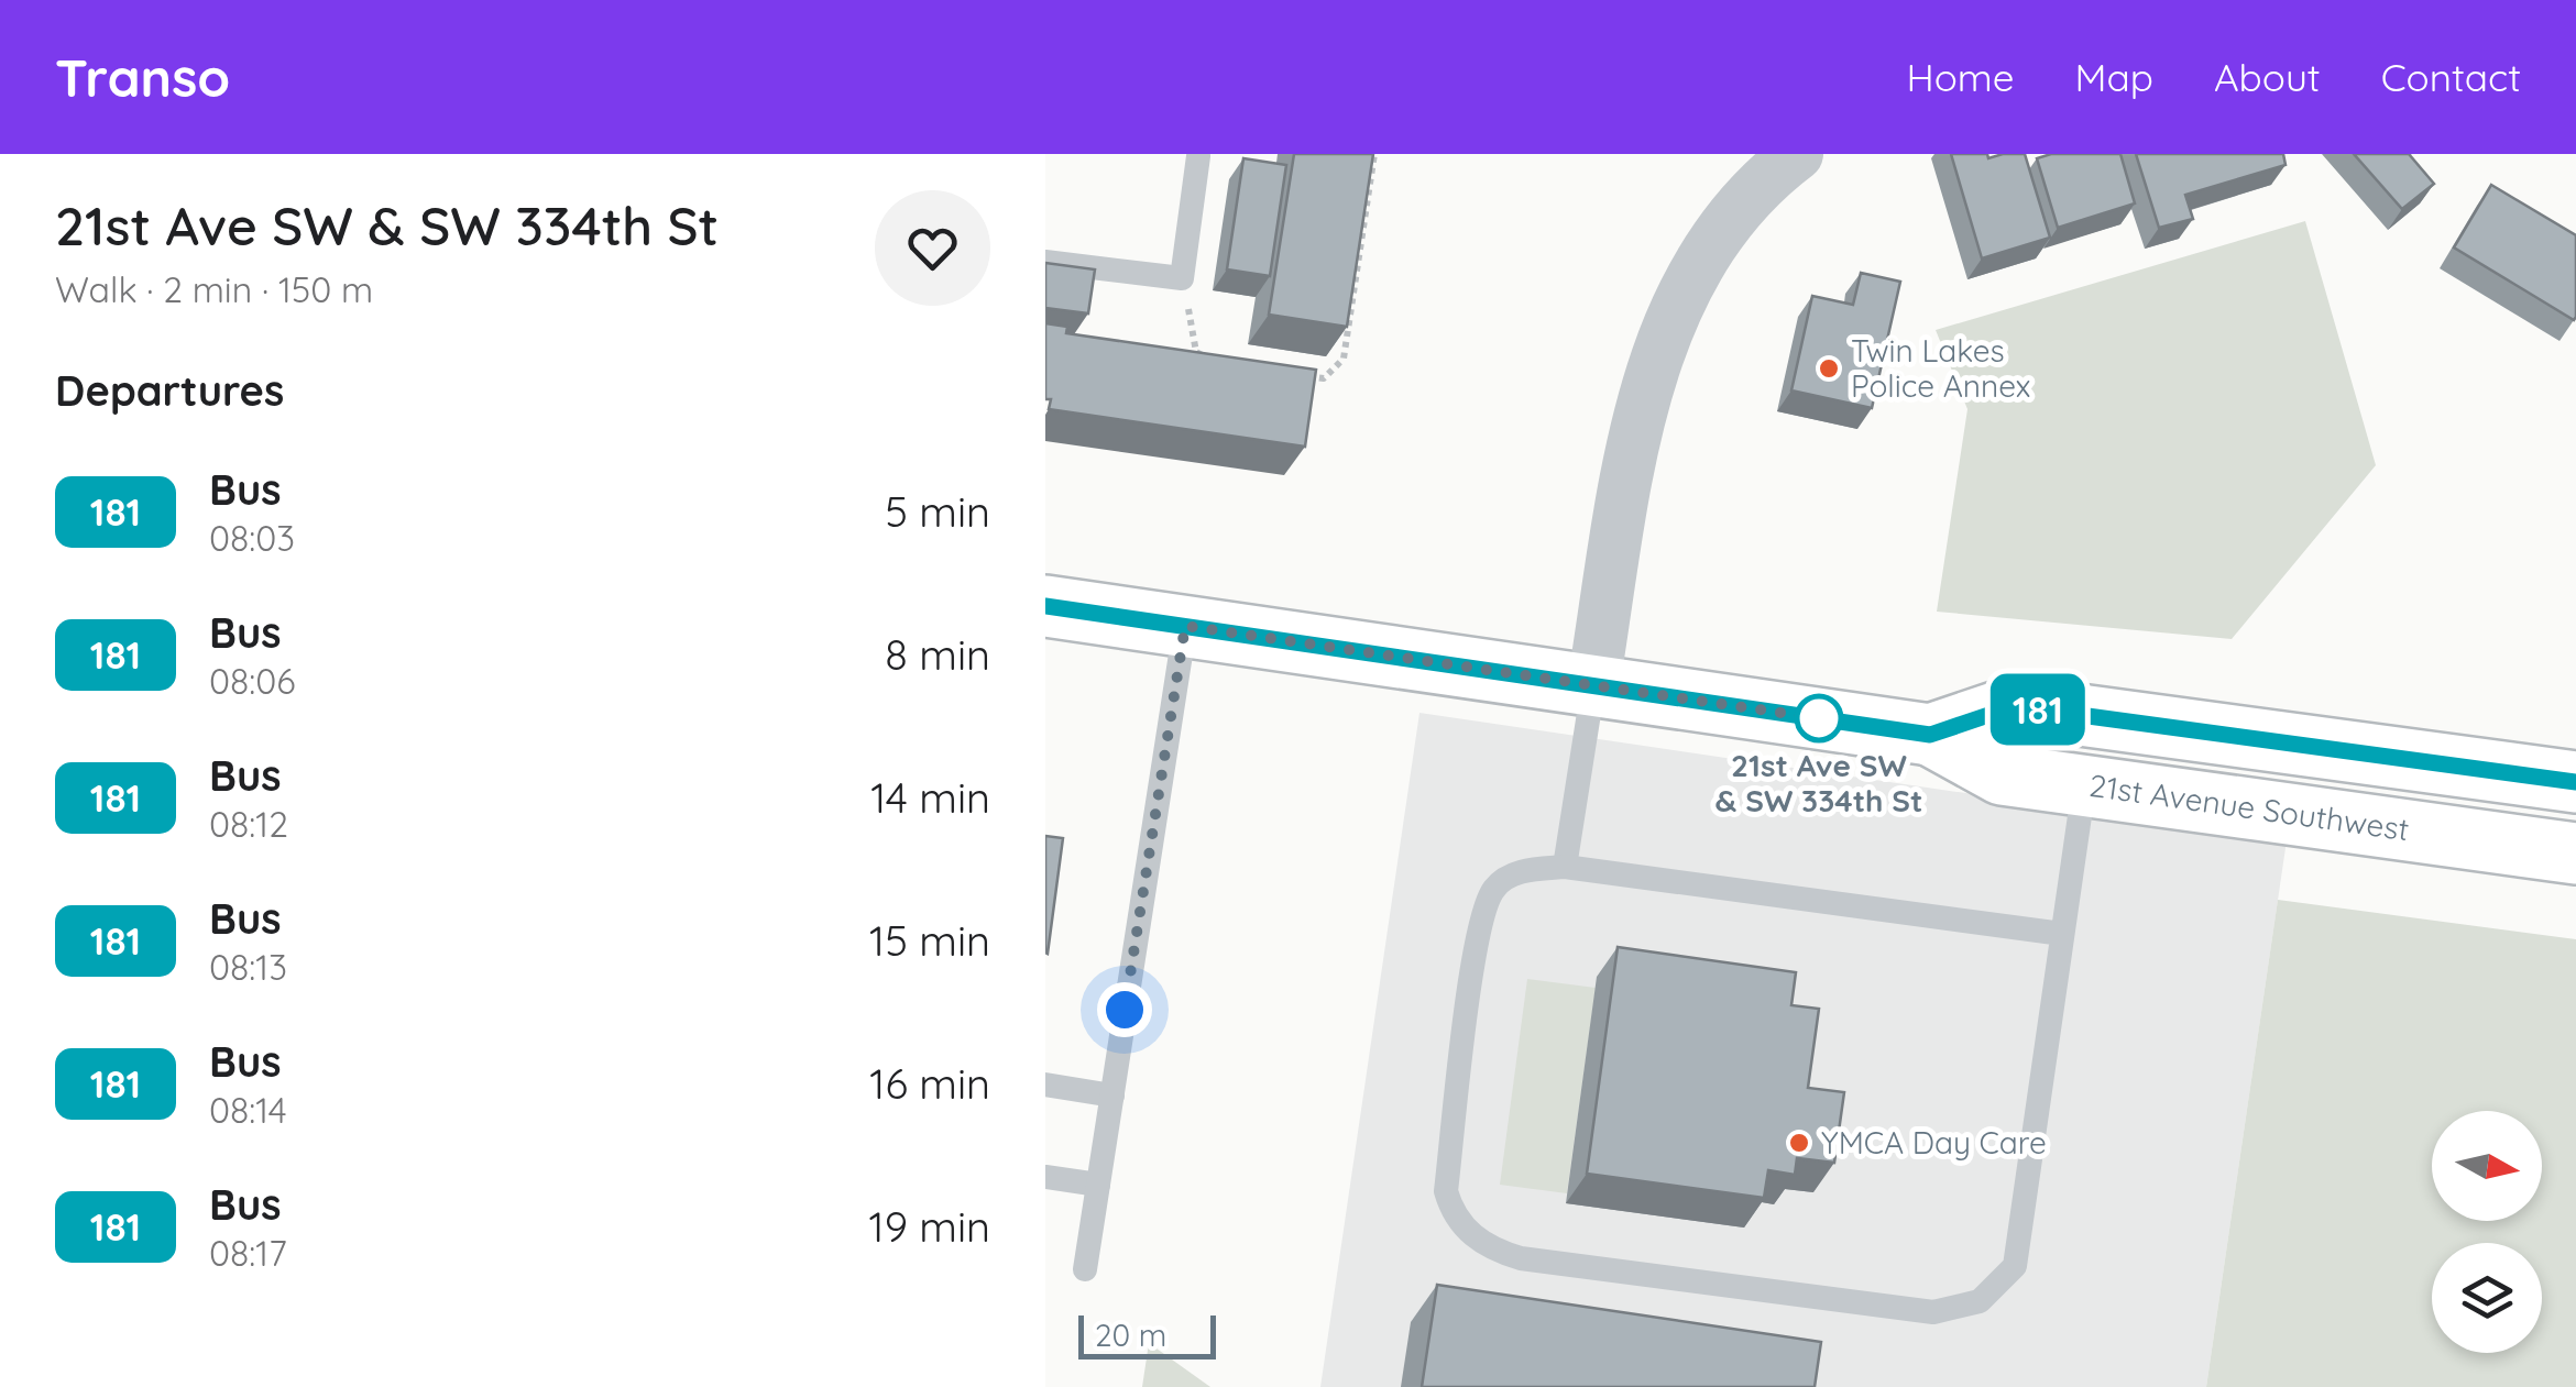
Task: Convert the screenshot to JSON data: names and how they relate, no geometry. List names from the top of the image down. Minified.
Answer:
{"streets":{"main road":["21st Avenue Southwest"]},"places":["Twin Lakes Police Annex","21st Ave SW & SW 334th St","YMCA Day Care"],"lines":["bus line 181"],"scale_bar":"20 m","north":"right","page":{"header":"Transo","nav":["Home","Map","About","Contact"],"heading":[["21st Ave SW & SW 334th St","Walk · 2 min · 150 m"],"Departures"],"on_map":"181","list":[{"mark":"181","name":"Bus","note":"08:03","value":"5 min"},{"mark":"181","name":"Bus","note":"08:06","value":"8 min"},{"mark":"181","name":"Bus","note":"08:12","value":"14 min"},{"mark":"181","name":"Bus","note":"08:13","value":"15 min"},{"mark":"181","name":"Bus","note":"08:14","value":"16 min"},{"mark":"181","name":"Bus","note":"08:17","value":"19 min"}],"scale":"20 m"}}
